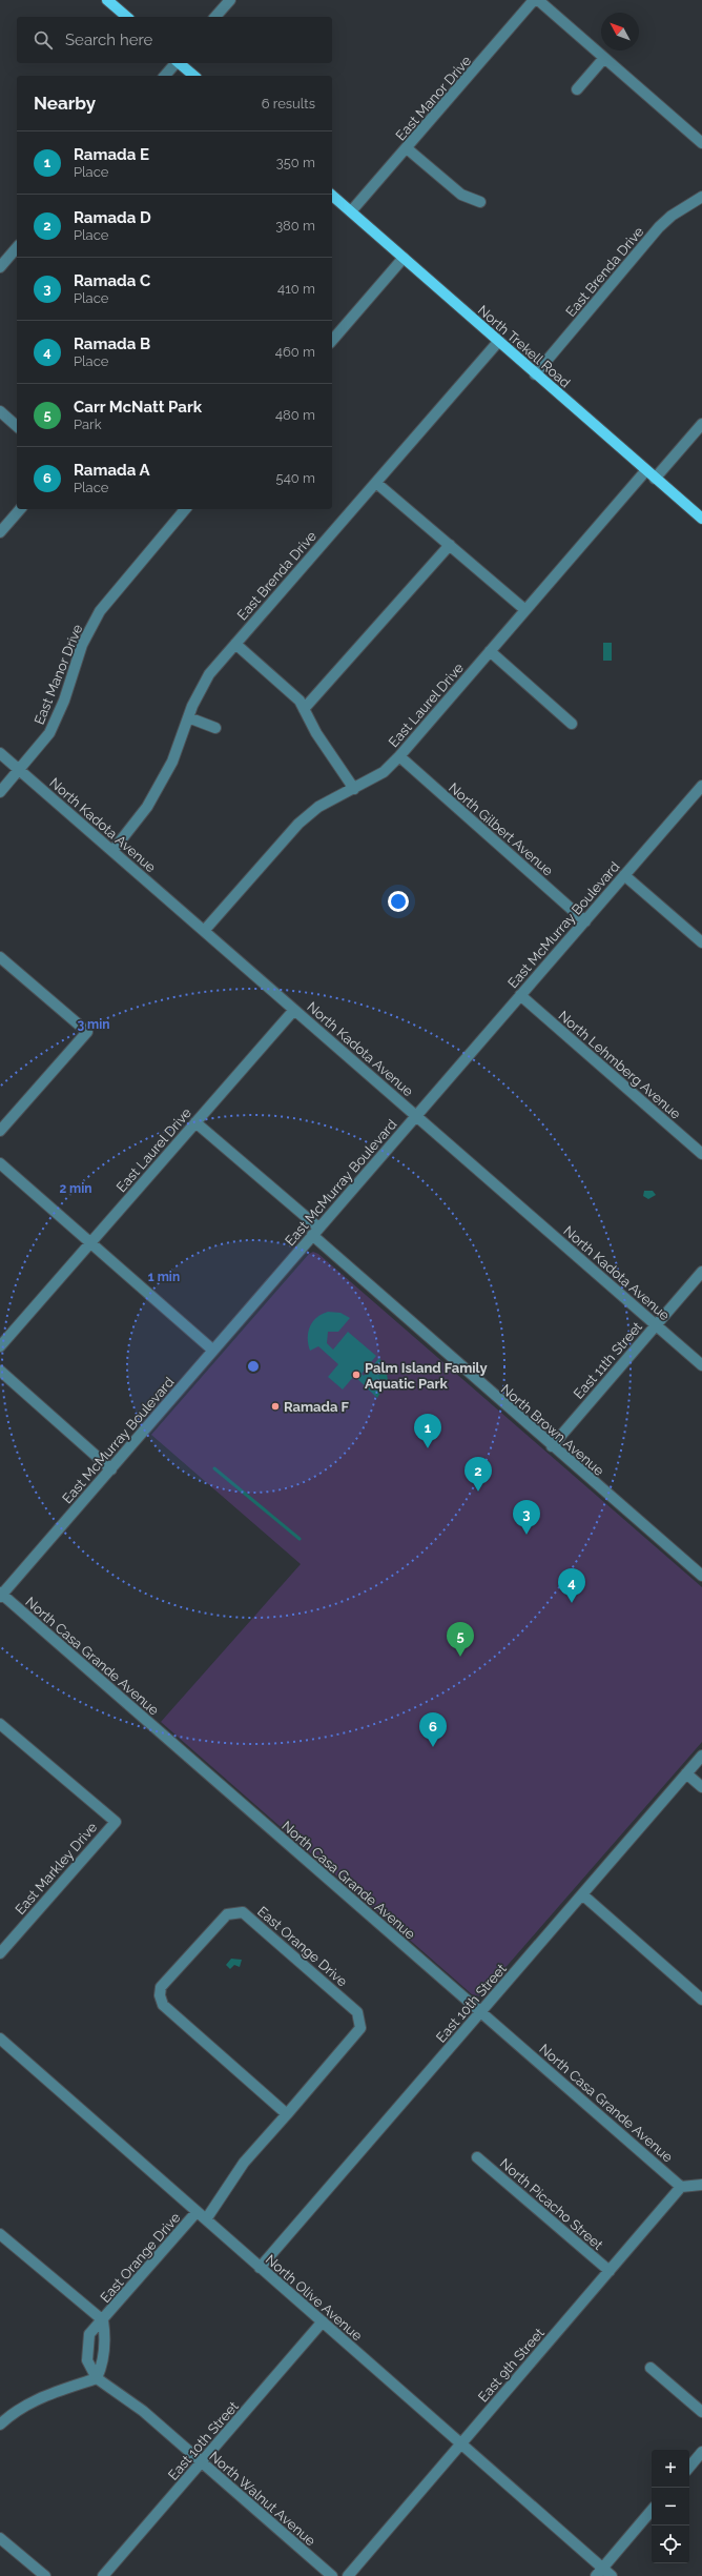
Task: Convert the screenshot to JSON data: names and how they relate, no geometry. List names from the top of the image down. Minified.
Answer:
{"streets":{"main road":["North Trekell Road"],"street":["East Manor Drive","East Brenda Drive","East Laurel Drive","North Kadota Avenue","North Gilbert Avenue","East McMurray Boulevard","North Lehmberg Avenue","East 11th Street","North Brown Avenue","North Casa Grande Avenue","East Markley Drive","East Orange Drive","East 10th Street","North Picacho Street","North Olive Avenue","East 9th Street","North Walnut Avenue"]},"crossings":[["East Manor Drive","North Trekell Road"],["East Manor Drive","North Kadota Avenue"],["East Brenda Drive","North Trekell Road"],["East Brenda Drive","North Kadota Avenue"],["North Trekell Road","East Laurel Drive"],["East Laurel Drive","North Kadota Avenue"],["East Laurel Drive","North Gilbert Avenue"],["East Laurel Drive","North Brown Avenue"],["North Kadota Avenue","East McMurray Boulevard"],["North Kadota Avenue","East 11th Street"],["North Gilbert Avenue","East McMurray Boulevard"],["East McMurray Boulevard","North Lehmberg Avenue"],["East McMurray Boulevard","North Brown Avenue"],["East McMurray Boulevard","North Casa Grande Avenue"],["East 11th Street","North Brown Avenue"],["North Casa Grande Avenue","East 10th Street"],["North Casa Grande Avenue","East 9th Street"],["East Orange Drive","North Olive Avenue"],["East Orange Drive","North Walnut Avenue"],["East 10th Street","North Olive Avenue"],["East 10th Street","North Walnut Avenue"],["North Picacho Street","East 9th Street"],["North Olive Avenue","East 9th Street"]],"places":["Palm Island Family Aquatic Park","Ramada F"],"north":"top left","page":{"search":"Search here","heading":["Nearby","6 results"],"list":[{"mark":"1","name":"Ramada E","note":"Place","value":"350 m"},{"mark":"2","name":"Ramada D","note":"Place","value":"380 m"},{"mark":"3","name":"Ramada C","note":"Place","value":"410 m"},{"mark":"4","name":"Ramada B","note":"Place","value":"460 m"},{"mark":"5","name":"Carr McNatt Park","note":"Park","value":"480 m"},{"mark":"6","name":"Ramada A","note":"Place","value":"540 m"}],"pins":["1","2","3","4","5","6"],"map_buttons":["+","−"]},"rings":["3 min","2 min","1 min"]}
